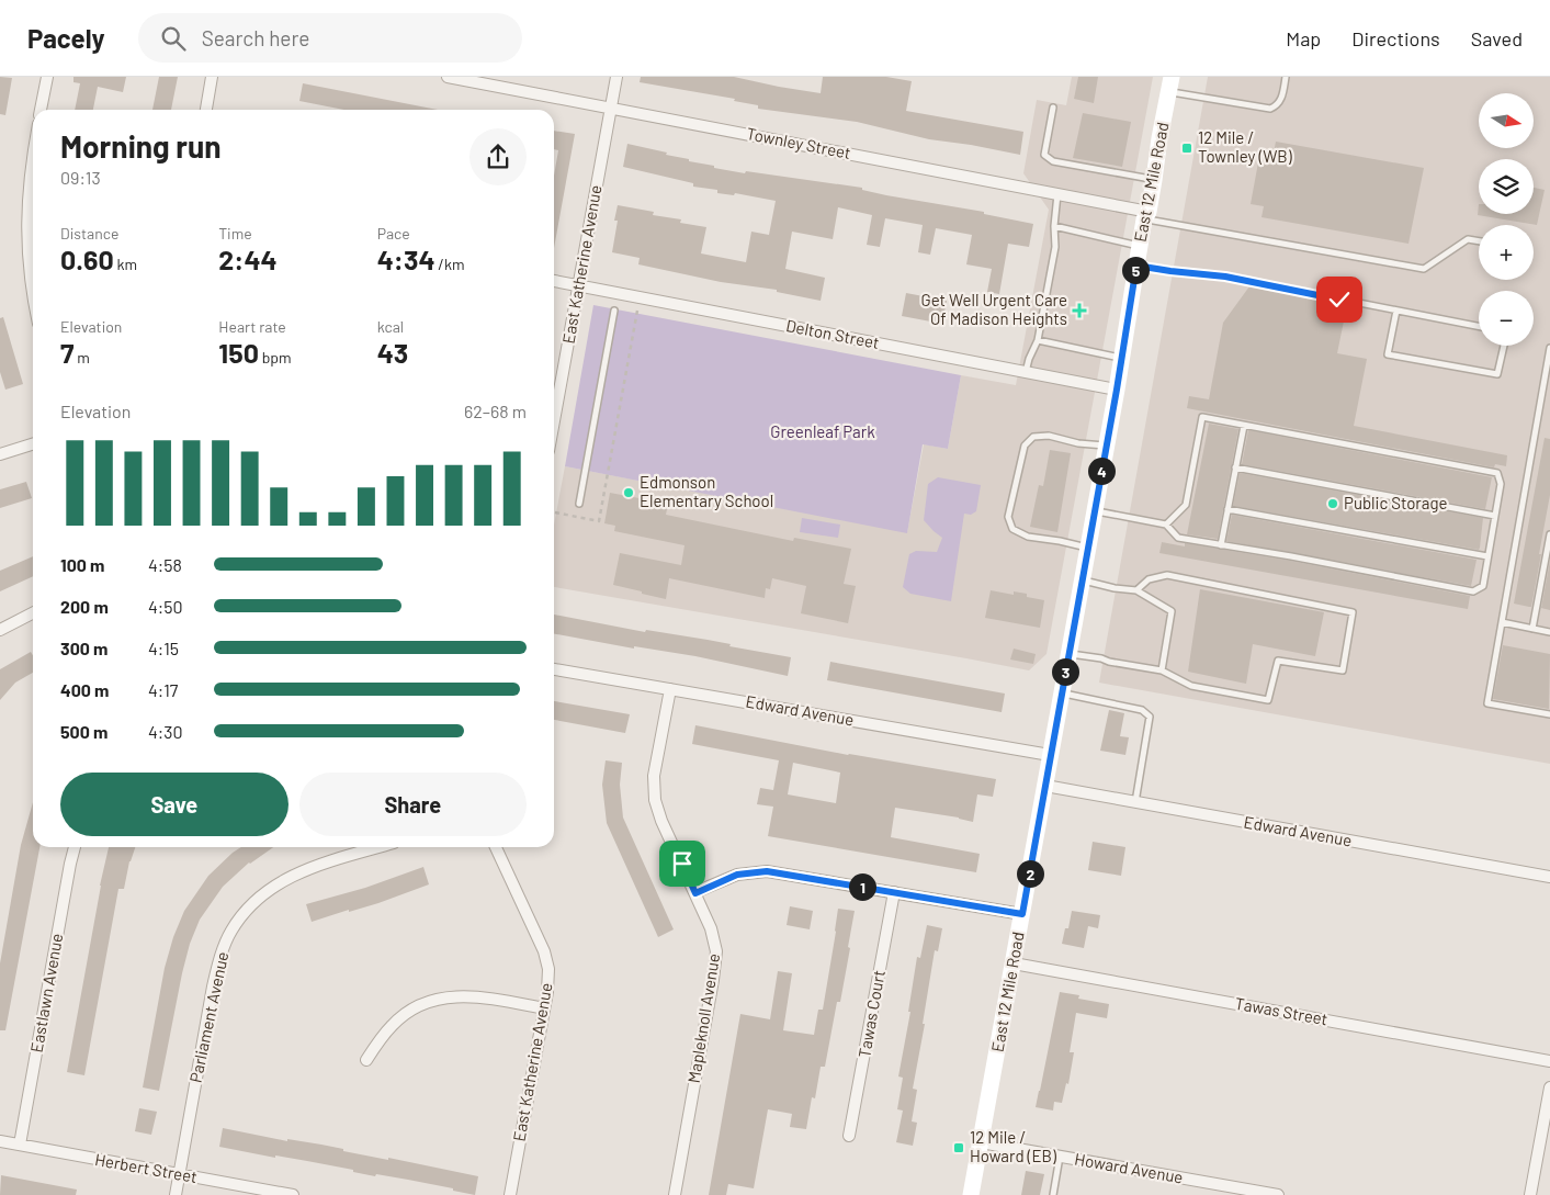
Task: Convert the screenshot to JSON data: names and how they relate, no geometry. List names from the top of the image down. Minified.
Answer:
{"streets":{"main road":["East 12 Mile Road"],"street":["Townley Street","East Katherine Avenue","Delton Street","Edward Avenue","Eastlawn Avenue","Tawas Street","Tawas Court","Parliament Avenue","Mapleknoll Avenue","Herbert Street","Howard Avenue"]},"crossings":[["Townley Street","East 12 Mile Road"],["Townley Street","East Katherine Avenue"],["East 12 Mile Road","Delton Street"],["East 12 Mile Road","Edward Avenue"],["East 12 Mile Road","Tawas Street"],["East 12 Mile Road","Howard Avenue"],["East Katherine Avenue","Delton Street"],["Edward Avenue","Mapleknoll Avenue"],["Eastlawn Avenue","Herbert Street"],["Parliament Avenue","Herbert Street"]],"parks":["Greenleaf Park"],"places":{"transit":["12 Mile / Townley (WB)","12 Mile / Howard (EB)"],"health":["Get Well Urgent Care Of Madison Heights"],"other":["Edmonson Elementary School","Public Storage"]},"north":"right","page":{"header":"Pacely","search":"Search here","nav":["Map","Directions","Saved"],"map_buttons":["+","−"],"heading":["Morning run","09:13"],"stats":[["Distance","0.60 km"],["Time","2:44"],["Pace","4:34 /km"],["Elevation","7 m"],["Heart rate","150 bpm"],["kcal","43"]],"pins":["5","4","3","2","1"],"chart":["Elevation","62–68 m"],"list":[{"name":"100 m","note":"4:58"},{"name":"200 m","note":"4:50"},{"name":"300 m","note":"4:15"},{"name":"400 m","note":"4:17"},{"name":"500 m","note":"4:30"}],"buttons":["Save","Share"]}}
